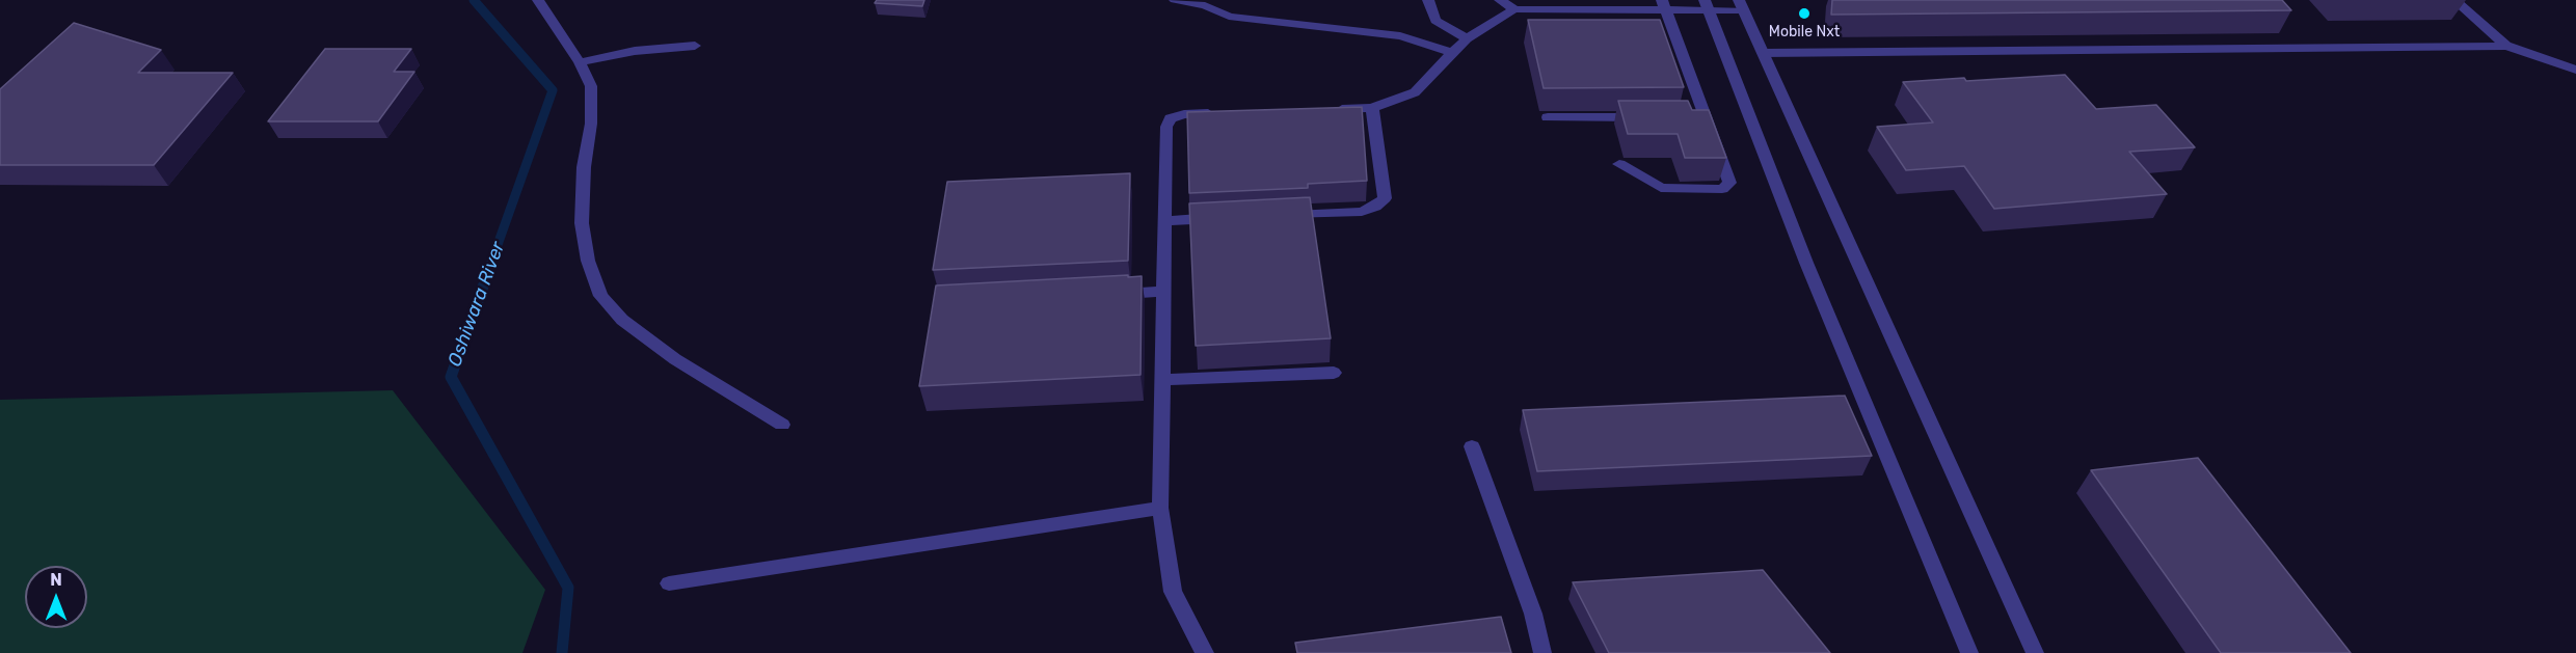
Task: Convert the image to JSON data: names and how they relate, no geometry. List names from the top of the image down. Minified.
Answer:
{"water":["Oshiwara River"],"places":["Mobile Nxt"],"north":"top"}
